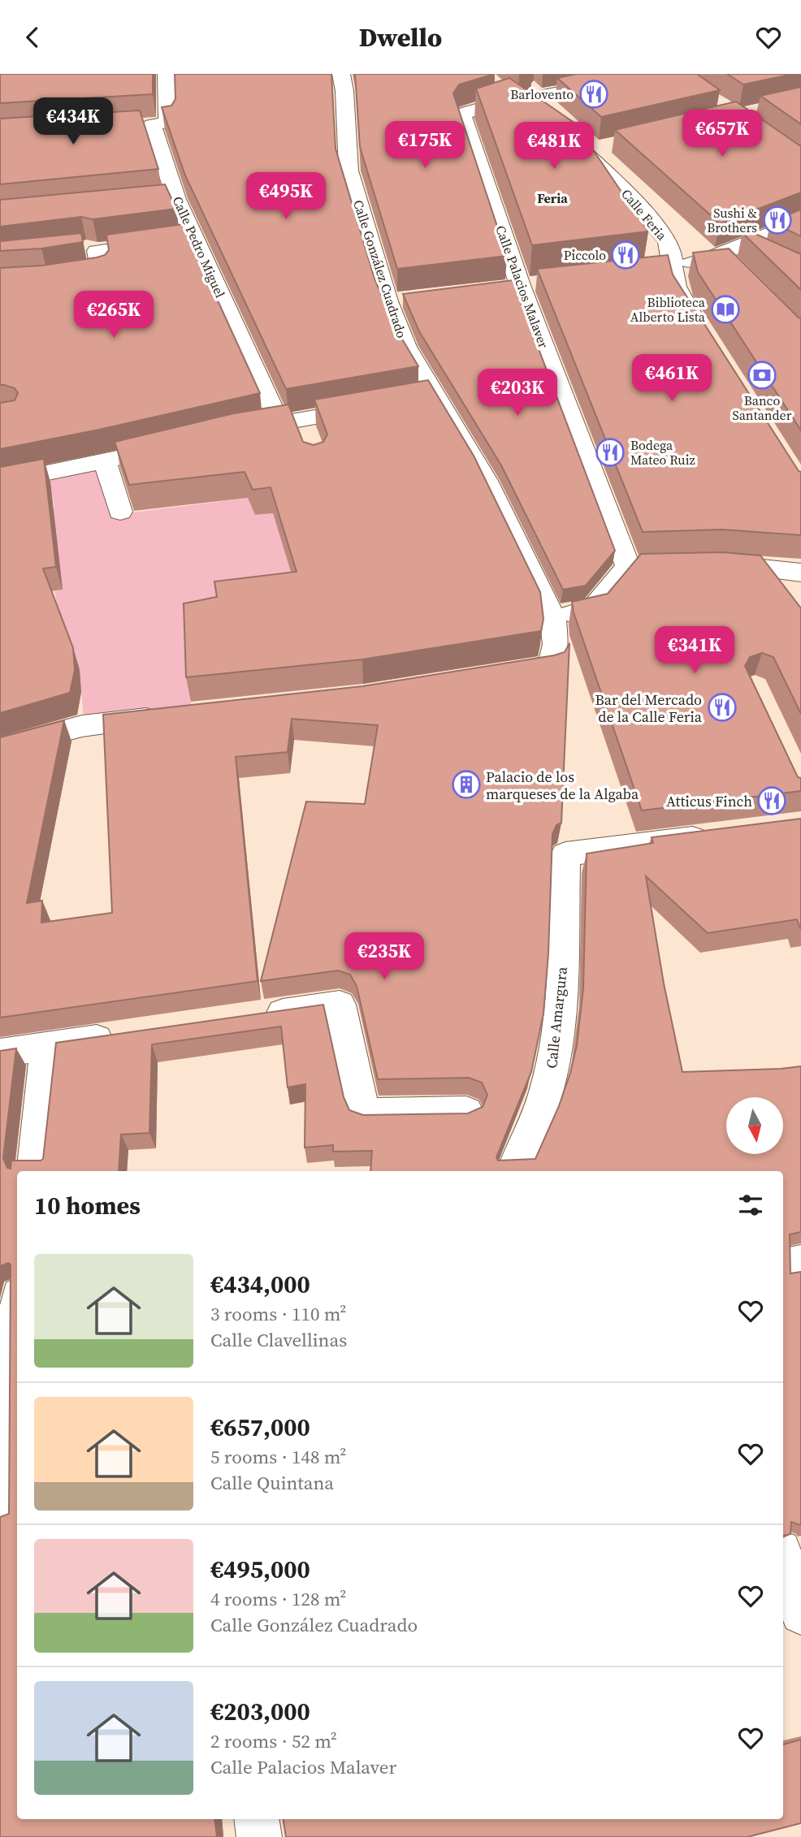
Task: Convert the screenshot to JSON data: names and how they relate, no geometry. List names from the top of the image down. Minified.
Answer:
{"streets":{"street":["Calle Feria","Calle Pedro Miguel","Calle González Cuadrado","Calle Palacios Malaver","Calle Amargura"]},"districts":["Feria"],"places":{"restaurant":["Barlovento","Sushi & Brothers","Piccolo","Bodega Mateo Ruiz","Bar del Mercado de la Calle Feria","Atticus Finch"],"library":["Biblioteca Alberto Lista"],"bank":["Banco Santander"],"building":["Palacio de los marqueses de la Algaba"]},"north":"bottom","page":{"header":"Dwello","price":["€434K","€657K","€175K","€481K","€495K","€265K","€461K","€203K","€341K","€235K"],"heading":"10 homes","list":[{"name":"€434,000","note":"3 rooms · 110 m² · Calle Clavellinas"},{"name":"€657,000","note":"5 rooms · 148 m² · Calle Quintana"},{"name":"€495,000","note":"4 rooms · 128 m² · Calle González Cuadrado"},{"name":"€203,000","note":"2 rooms · 52 m² · Calle Palacios Malaver"}]}}
